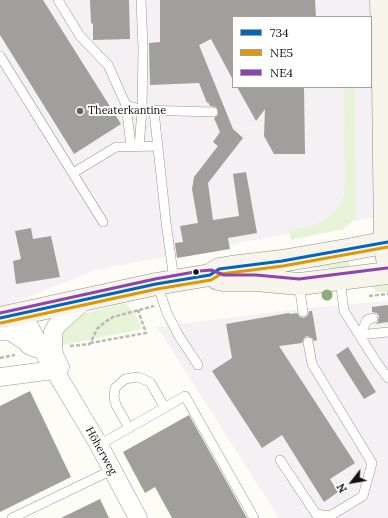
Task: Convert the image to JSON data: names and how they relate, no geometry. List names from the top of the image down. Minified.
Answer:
{"streets":{"street":["Höherweg"]},"places":["Theaterkantine"],"lines":["transit line 734","transit line NE5","transit line NE4"],"legend":["734","NE5","NE4"],"north":"bottom left"}
